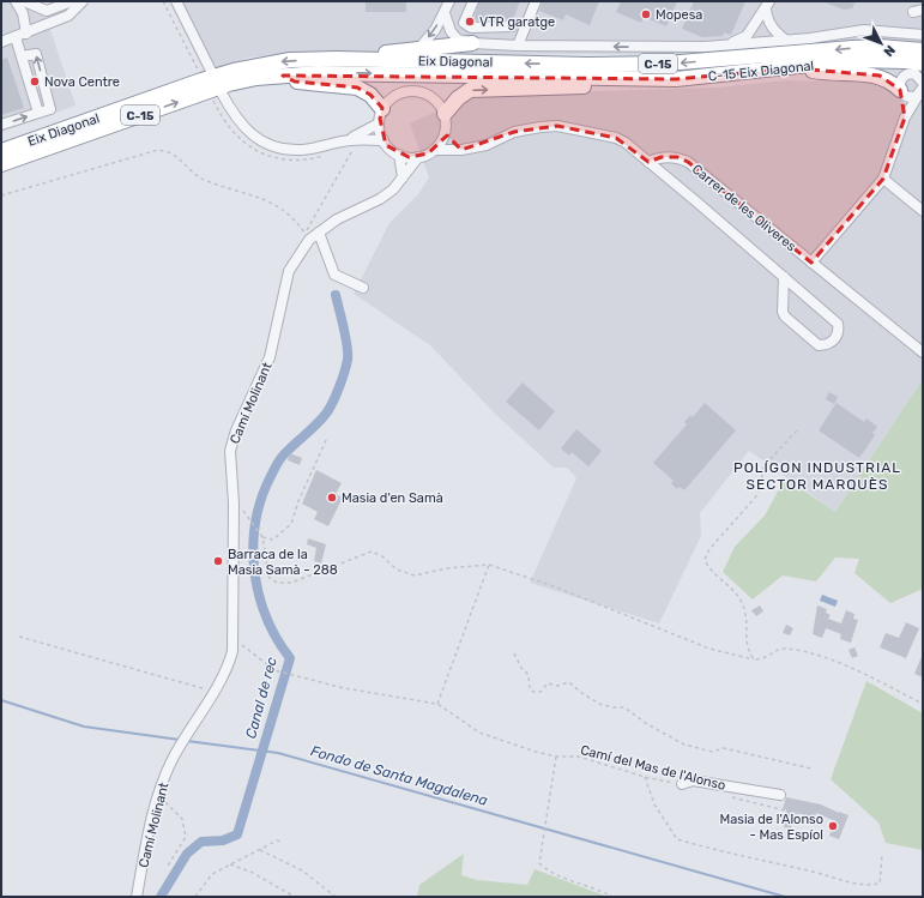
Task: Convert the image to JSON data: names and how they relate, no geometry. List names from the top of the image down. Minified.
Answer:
{"streets":{"highway":["Eix Diagonal","C-15","C-15 Eix Diagonal"],"street":["Carrer de les Oliveres","Camí Molinant"],"path":["Camí del Mas de l'Alonso"]},"crossings":[["Eix Diagonal","C-15"],["Eix Diagonal","C-15 Eix Diagonal"],["C-15","C-15 Eix Diagonal"],["C-15","Carrer de les Oliveres"],["C-15","Camí Molinant"],["Carrer de les Oliveres","Camí Molinant"],["Camí Molinant","Camí del Mas de l'Alonso"]],"districts":["POLÍGON INDUSTRIAL SECTOR MARQUÈS"],"water":["Canal de rec","Fondo de Santa Magdalena"],"places":["Mopesa","VTR garatge","Nova Centre","Masia d'en Samà","Barraca de la Masia Samà - 288","Masia de l'Alonso - Mas Espíol"],"north":"bottom right"}
